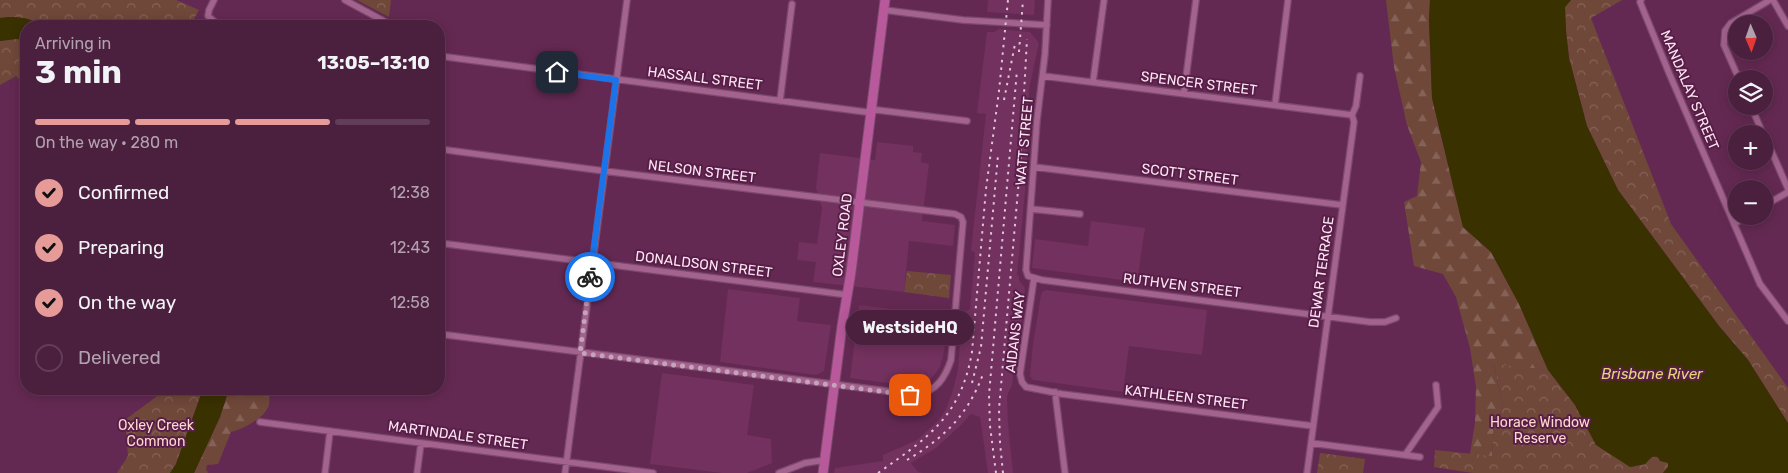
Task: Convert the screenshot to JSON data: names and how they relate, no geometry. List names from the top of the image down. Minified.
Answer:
{"streets":{"main road":["OXLEY ROAD"],"street":["HASSALL STREET","SPENCER STREET","MANDALAY STREET","WATT STREET","NELSON STREET","SCOTT STREET","DONALDSON STREET","DEWAR TERRACE","RUTHVEN STREET","AIDANS WAY","KATHLEEN STREET","MARTINDALE STREET"]},"crossings":[["HASSALL STREET","OXLEY ROAD"],["SPENCER STREET","WATT STREET"],["SPENCER STREET","DEWAR TERRACE"],["WATT STREET","SCOTT STREET"],["WATT STREET","RUTHVEN STREET"],["WATT STREET","AIDANS WAY"],["NELSON STREET","OXLEY ROAD"],["SCOTT STREET","DEWAR TERRACE"],["OXLEY ROAD","DONALDSON STREET"],["DEWAR TERRACE","RUTHVEN STREET"],["DEWAR TERRACE","KATHLEEN STREET"],["RUTHVEN STREET","AIDANS WAY"],["AIDANS WAY","KATHLEEN STREET"]],"water":["Brisbane River"],"parks":["Horace Window Reserve","Oxley Creek Common"],"places":["WestsideHQ"],"north":"bottom","page":{"map_buttons":["+","−"],"heading":["3 min","Arriving in","13:05–13:10"],"bar":"On the way · 280 m","list":[["Confirmed","12:38"],["Preparing","12:43"],["On the way","12:58"],"Delivered"],"bubble":"WestsideHQ"}}
